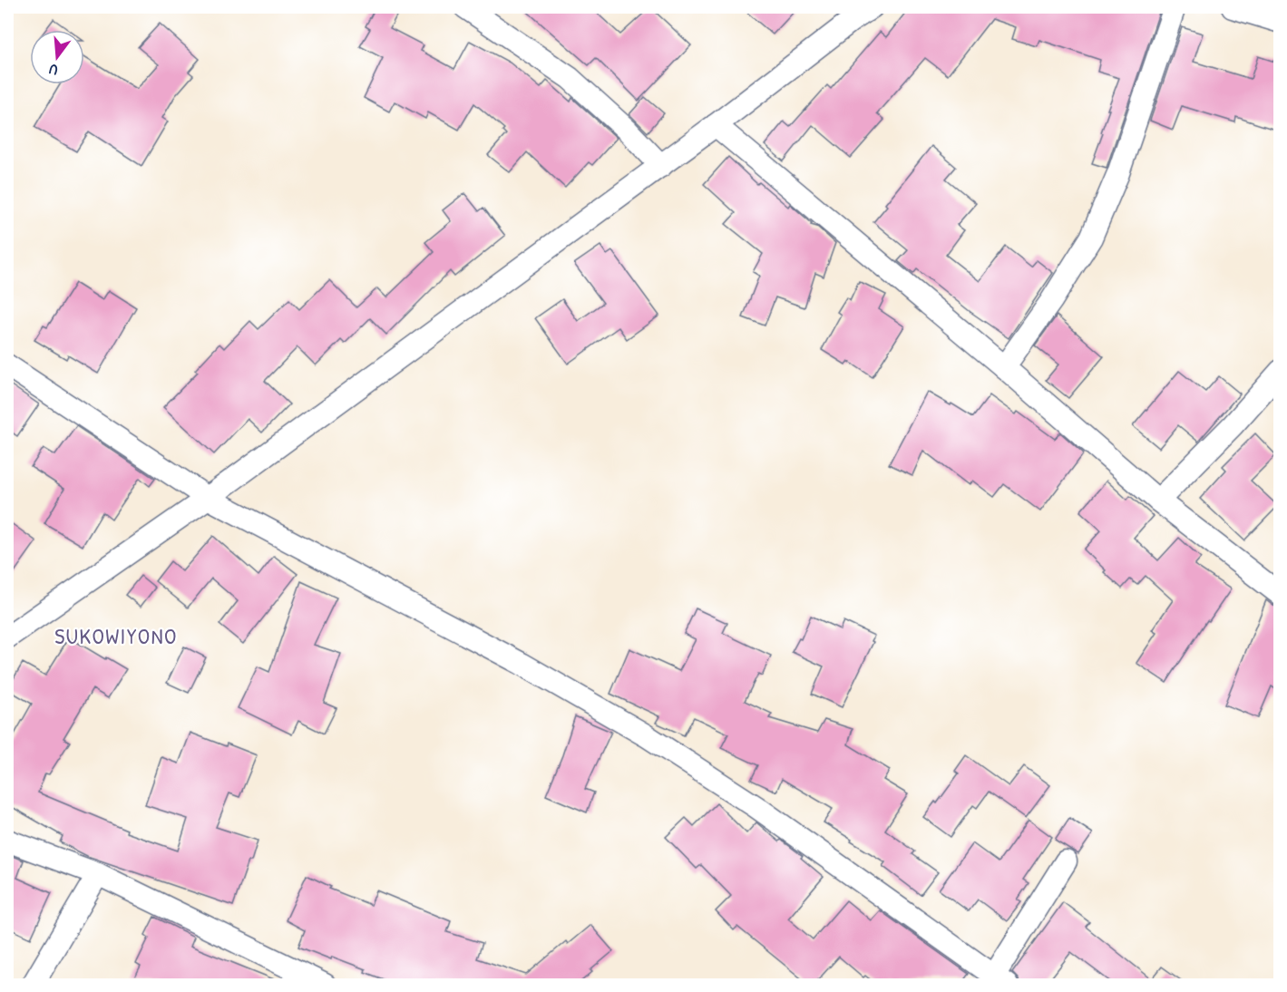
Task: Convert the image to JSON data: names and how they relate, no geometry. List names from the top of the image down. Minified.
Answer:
{"districts":["SUKOWIYONO"],"north":"bottom"}
